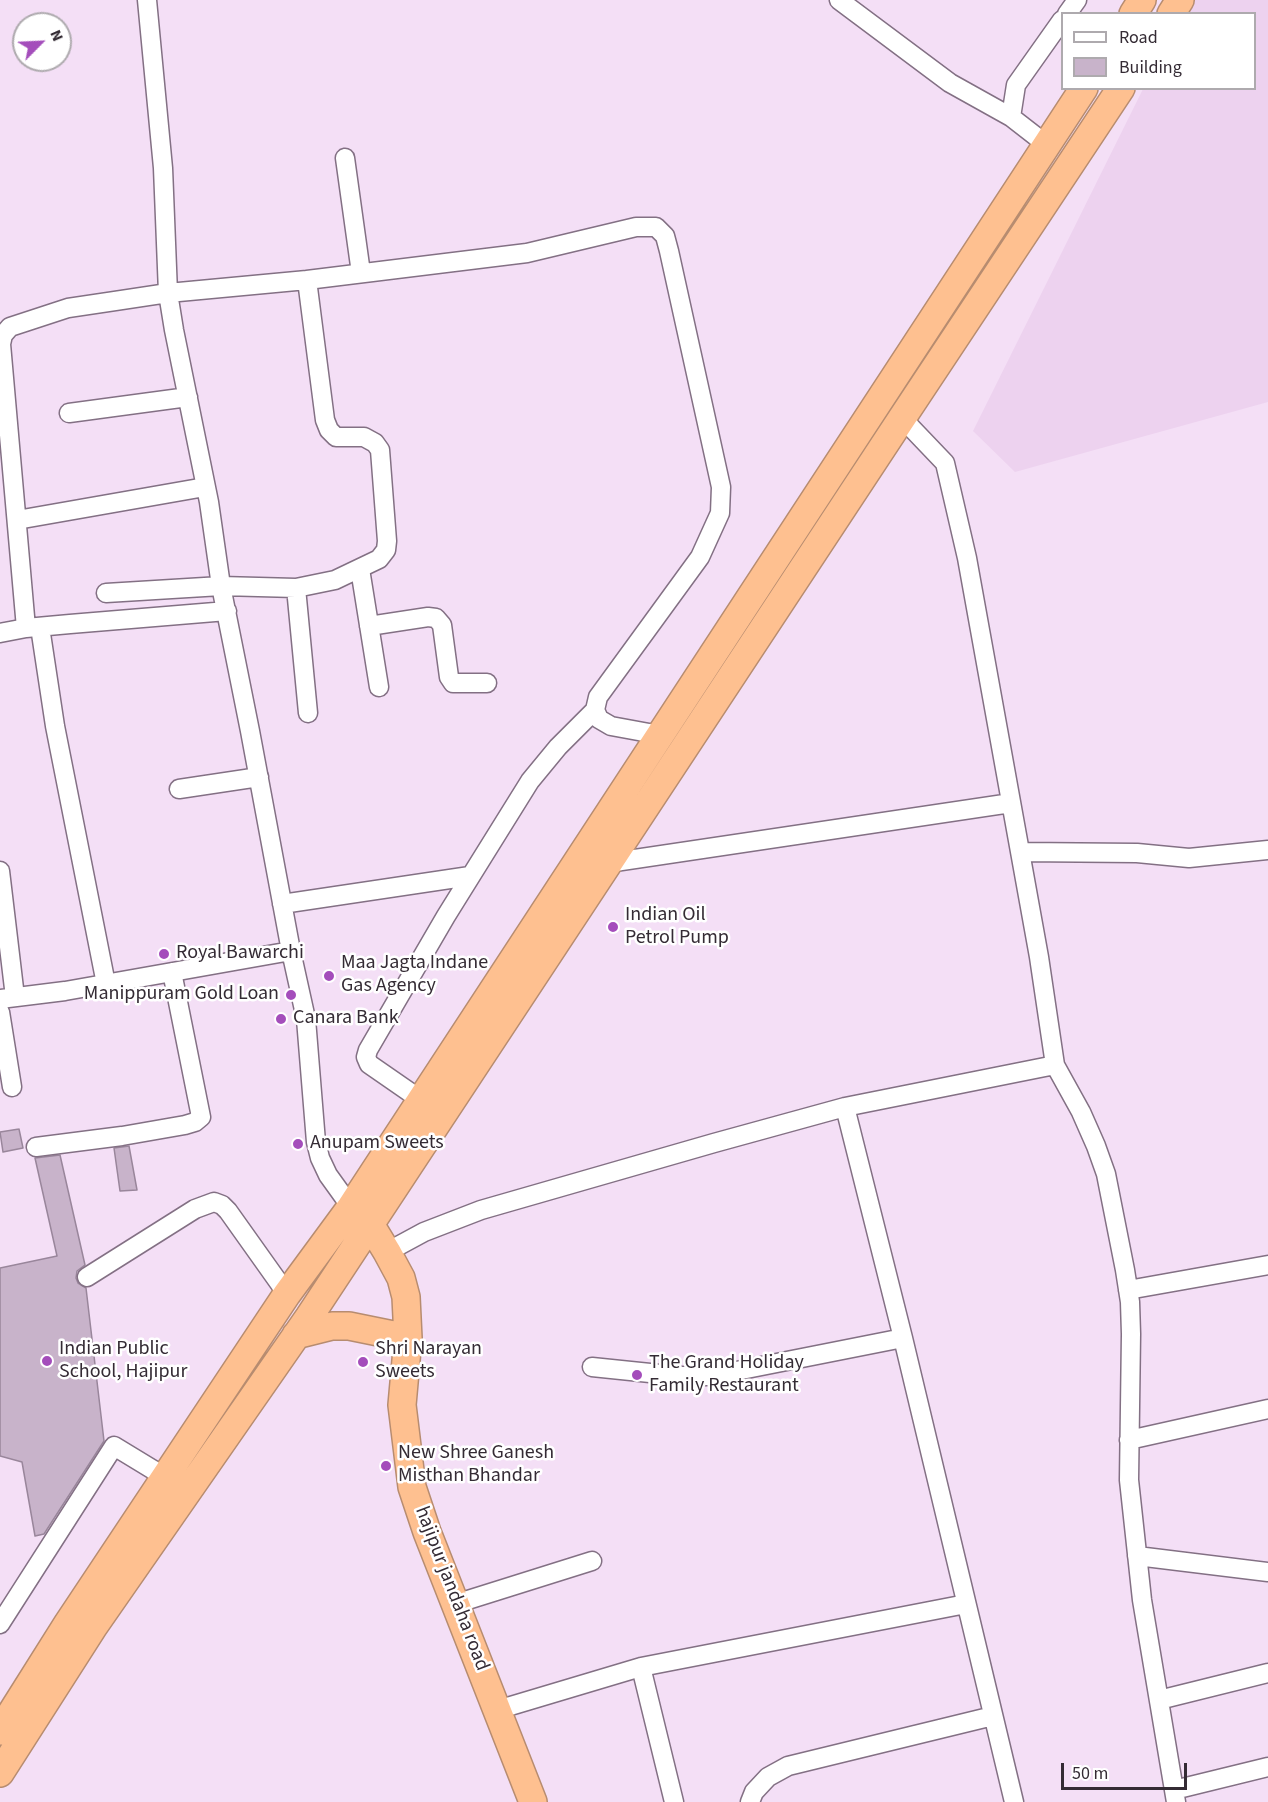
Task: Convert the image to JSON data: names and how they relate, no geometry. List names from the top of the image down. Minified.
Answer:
{"streets":{"highway":["hajipur jandaha road"]},"places":["Indian Oil Petrol Pump","Royal Bawarchi","Maa Jagta Indane Gas Agency","Manippuram Gold Loan","Canara Bank","Anupam Sweets","Indian Public School, Hajipur","Shri Narayan Sweets","The Grand Holiday Family Restaurant","New Shree Ganesh Misthan Bhandar"],"legend":["Road","Building"],"scale_bar":"50 m","north":"top right"}
